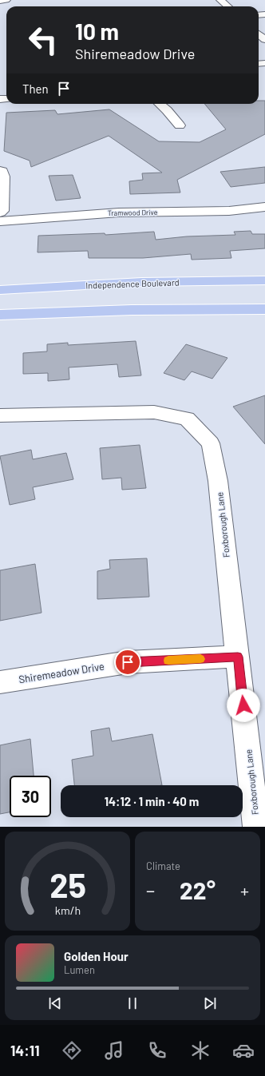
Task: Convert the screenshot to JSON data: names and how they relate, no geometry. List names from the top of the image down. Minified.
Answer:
{"streets":{"main road":["Independence Boulevard"],"street":["Tramwood Drive","Foxborough Lane","Shiremeadow Drive"]},"crossings":[["Foxborough Lane","Shiremeadow Drive"]],"page":{"turn":["10 m","Shiremeadow Drive"],"then":"Then","limit":"30","trip":"14:12 · 1 min · 40 m","tile":"Climate","heat":["−","22°","+"],"song":["Golden Hour","Lumen"],"tabs":"14:11","gauge":["25","km/h"]}}
